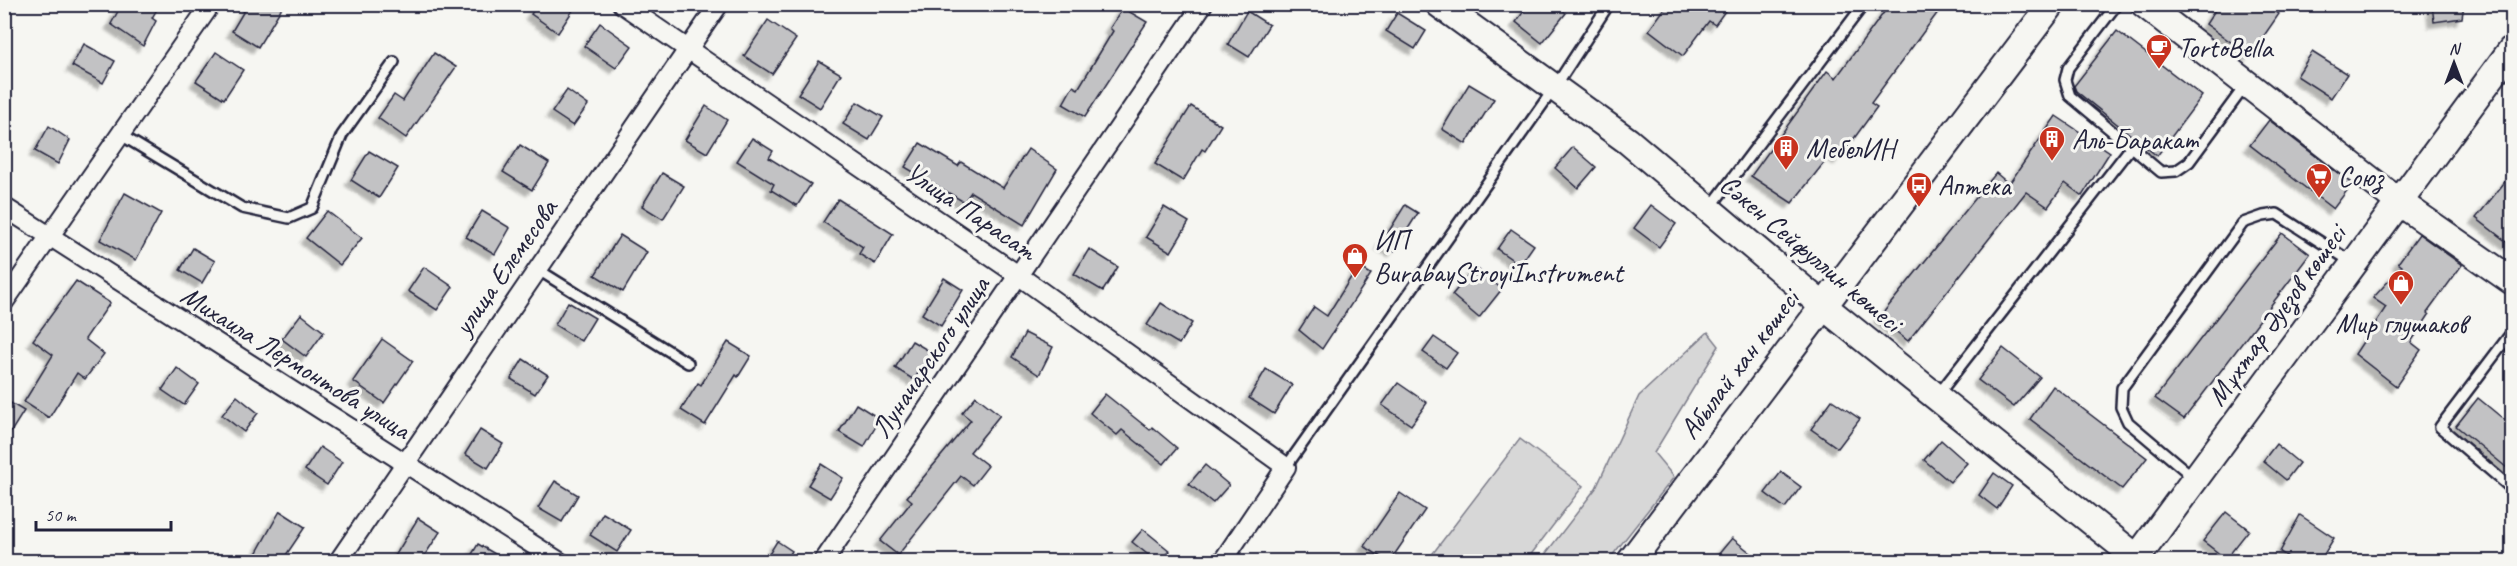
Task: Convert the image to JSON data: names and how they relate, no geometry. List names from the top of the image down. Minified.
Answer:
{"streets":{"street":["Улица Парасат","Сәкен Сейфуллин көшесі","улица Елемесова","Мұхтар Әуезов көшесі","Луначарского улица","Михаила Лермонтова улица","Абылай хан көшесі"]},"crossings":[["Улица Парасат","улица Елемесова"],["Улица Парасат","Луначарского улица"],["Сәкен Сейфуллин көшесі","Мұхтар Әуезов көшесі"],["Сәкен Сейфуллин көшесі","Абылай хан көшесі"],["улица Елемесова","Михаила Лермонтова улица"]],"places":{"cafe":["TortoBella"],"building":["Аль-Баракат","МебелИН"],"supermarket":["Союз"],"bus stop":["Аптека"],"shop":["ИП BurabayStroyiInstrument","Мир глушаков"]},"scale_bar":"50 m","north":"top"}
